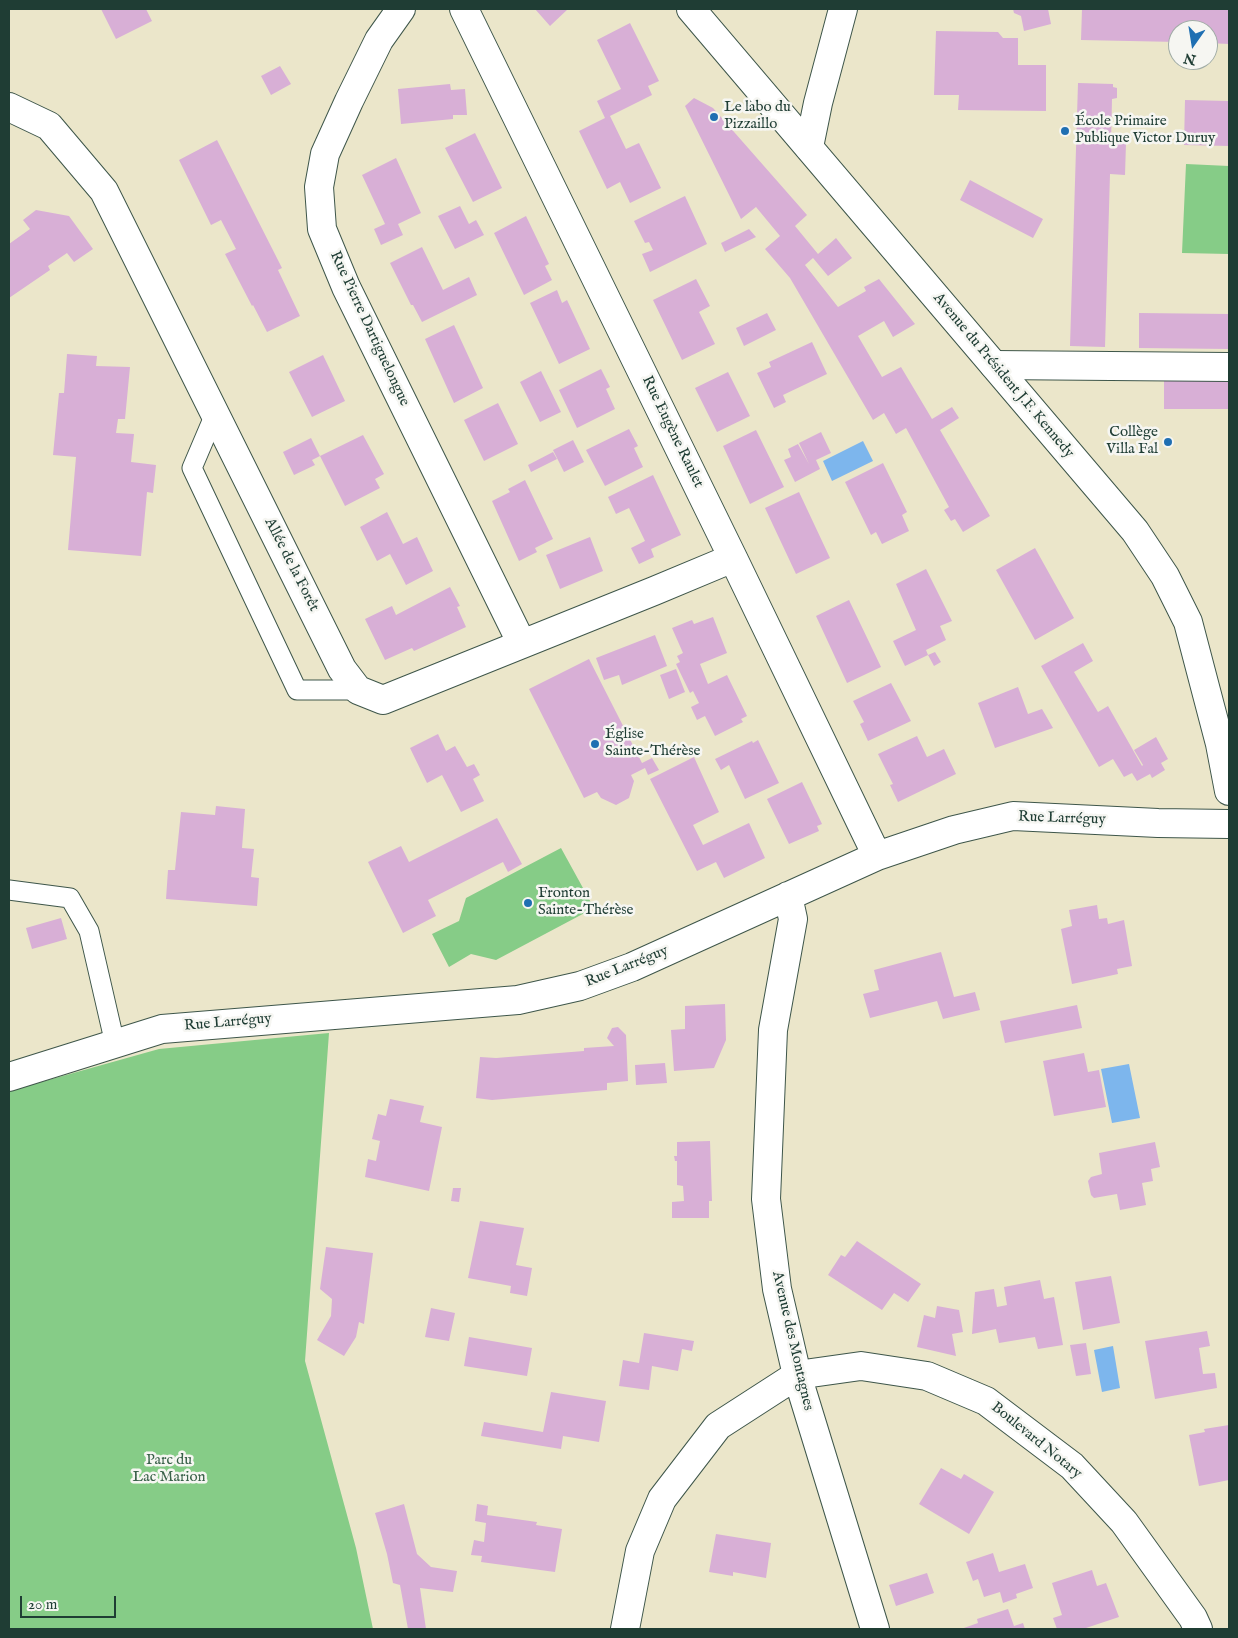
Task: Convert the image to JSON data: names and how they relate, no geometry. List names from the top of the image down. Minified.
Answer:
{"streets":{"street":["Rue Pierre Dartiguelongue","Avenue du Président J.F. Kennedy","Rue Eugène Raulet","Allée de la Forêt","Rue Larréguy","Avenue des Montagnes","Boulevard Notary"]},"crossings":[["Rue Eugène Raulet","Rue Larréguy"],["Rue Larréguy","Avenue des Montagnes"],["Avenue des Montagnes","Boulevard Notary"]],"parks":["Parc du Lac Marion"],"places":["Le labo du Pizzaillo","École Primaire Publique Victor Duruy","Collège Villa Fal","Église Sainte-Thérèse","Fronton Sainte-Thérèse"],"scale_bar":"20 m","north":"bottom"}
